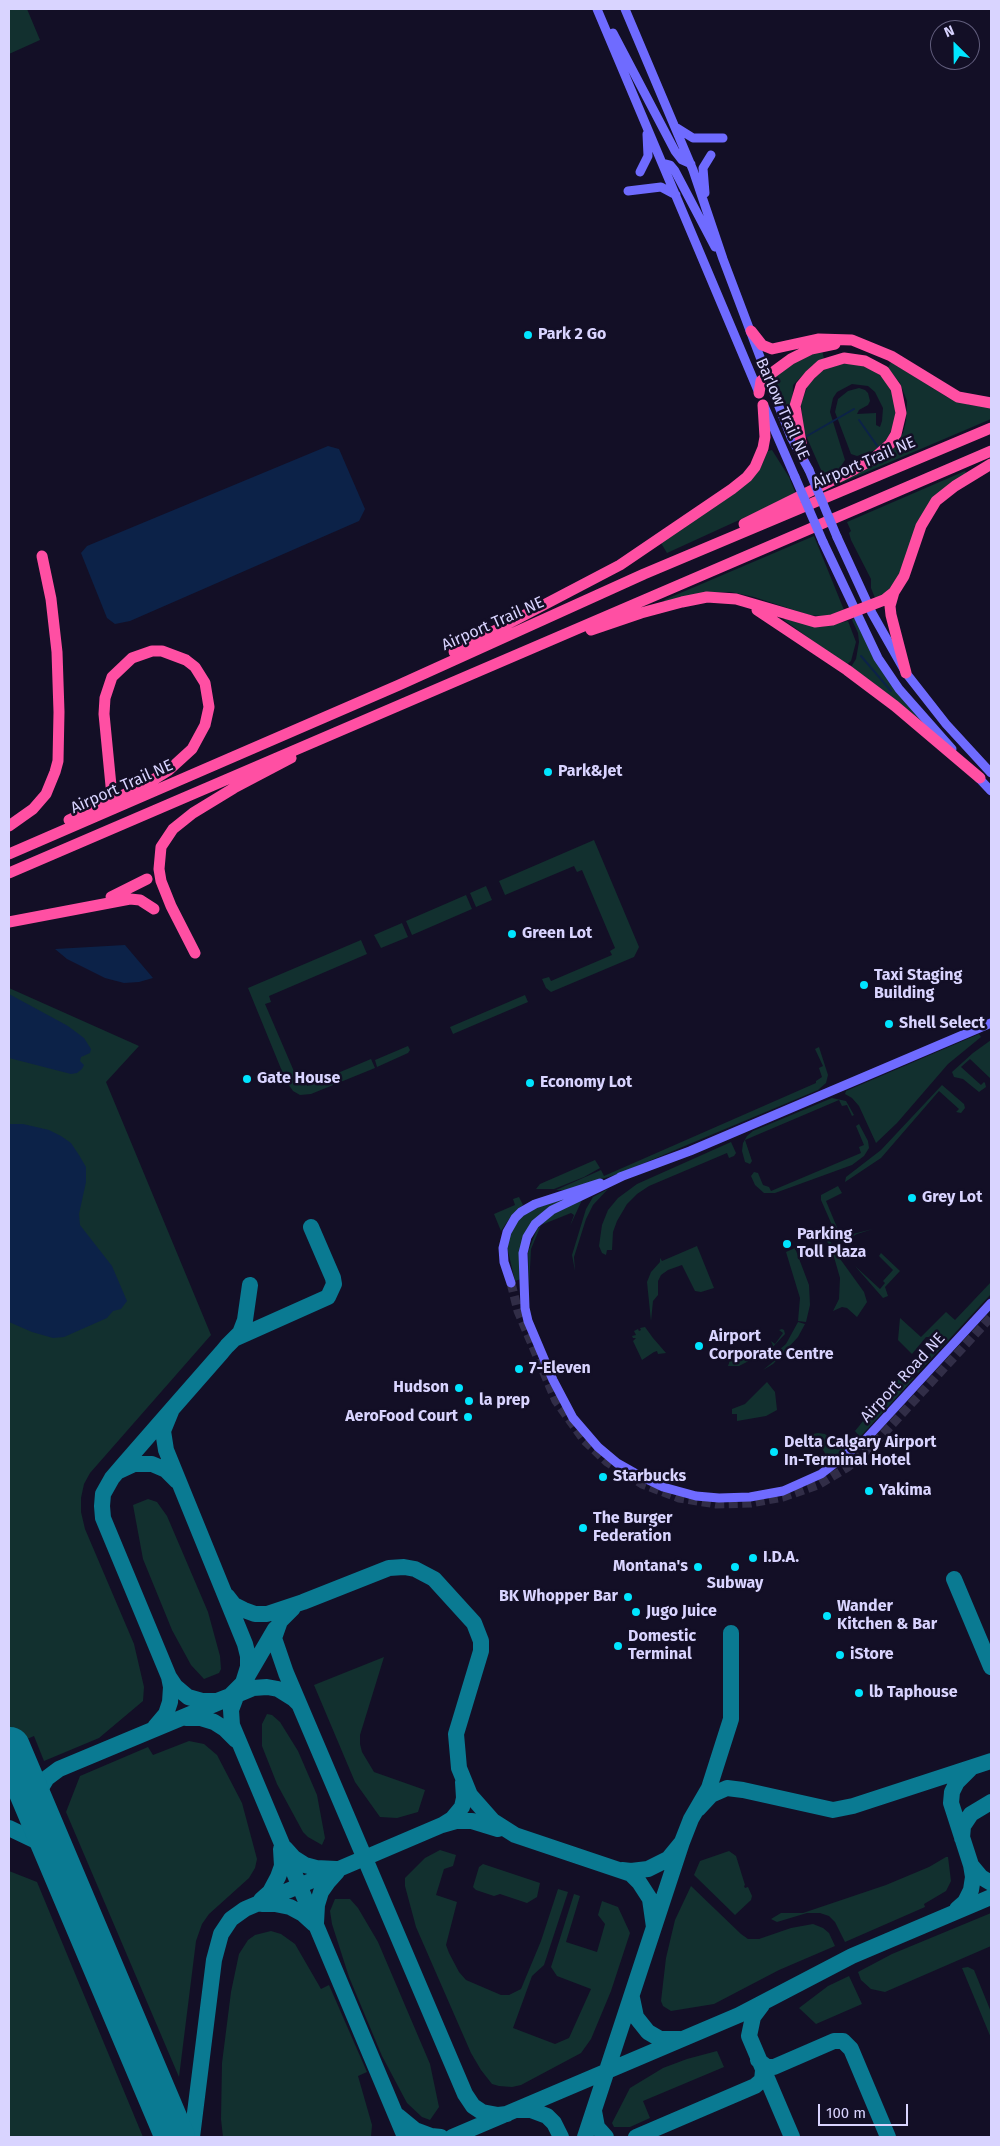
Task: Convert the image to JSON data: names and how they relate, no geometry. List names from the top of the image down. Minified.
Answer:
{"streets":{"highway":["Airport Trail NE"],"main road":["Barlow Trail NE","Airport Road NE"]},"places":["Park 2 Go","Park&Jet","Green Lot","Taxi Staging Building","Shell Select","Gate House","Economy Lot","Grey Lot","Parking Toll Plaza","Airport Corporate Centre","7-Eleven","Hudson","la prep","AeroFood Court","Delta Calgary Airport In-Terminal Hotel","Starbucks","Yakima","The Burger Federation","I.D.A.","Montana's","Subway","BK Whopper Bar","Jugo Juice","Wander Kitchen & Bar","Domestic Terminal","iStore","lb Taphouse"],"scale_bar":"100 m","north":"top left"}
